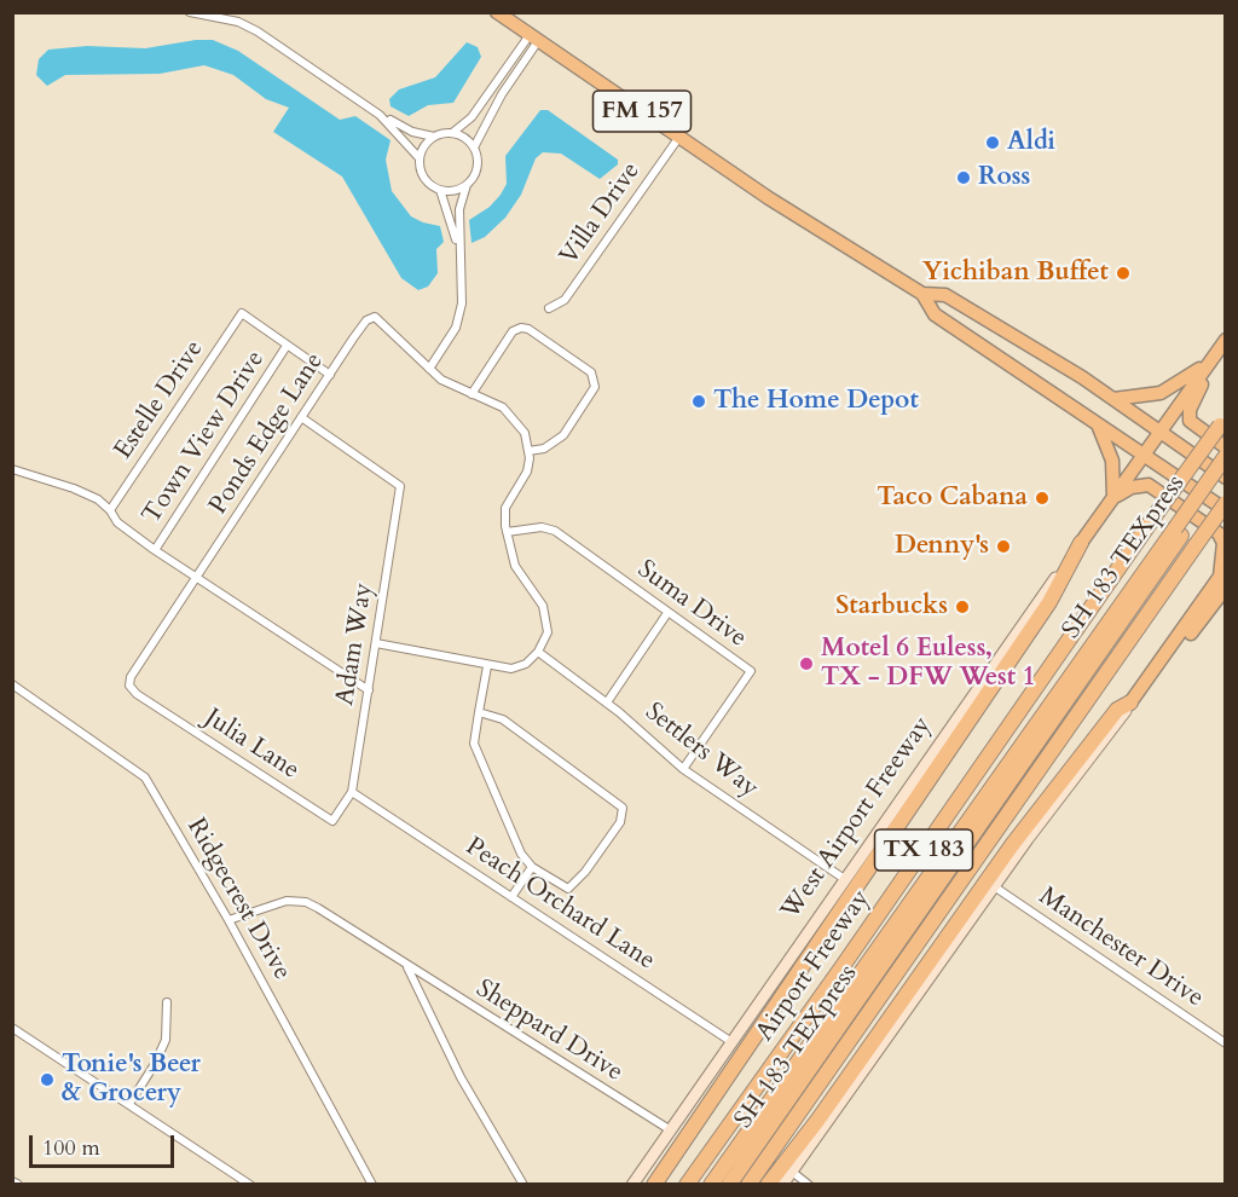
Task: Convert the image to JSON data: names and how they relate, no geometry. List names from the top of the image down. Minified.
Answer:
{"streets":{"highway":["SH 183 TEXpress","TX 183","Airport Freeway"],"main road":["FM 157","West Airport Freeway"],"street":["Villa Drive","Estelle Drive","Ponds Edge Lane","Town View Drive","Suma Drive","Adam Way","Julia Lane","Settlers Way","Ridgecrest Drive","Peach Orchard Lane","Manchester Drive","Sheppard Drive"]},"crossings":[["FM 157","Villa Drive"],["FM 157","SH 183 TEXpress"],["FM 157","West Airport Freeway"],["Estelle Drive","Town View Drive"],["Ponds Edge Lane","Adam Way"],["Ponds Edge Lane","Julia Lane"],["Suma Drive","Settlers Way"],["Adam Way","Julia Lane"],["Adam Way","Peach Orchard Lane"],["Julia Lane","Peach Orchard Lane"],["Settlers Way","West Airport Freeway"],["West Airport Freeway","Peach Orchard Lane"],["West Airport Freeway","Sheppard Drive"],["Ridgecrest Drive","Sheppard Drive"]],"places":["Aldi","Ross","Yichiban Buffet","The Home Depot","Taco Cabana","Denny's","Starbucks","Motel 6 Euless, TX - DFW West 1","Tonie's Beer & Grocery"],"scale_bar":"100 m"}
